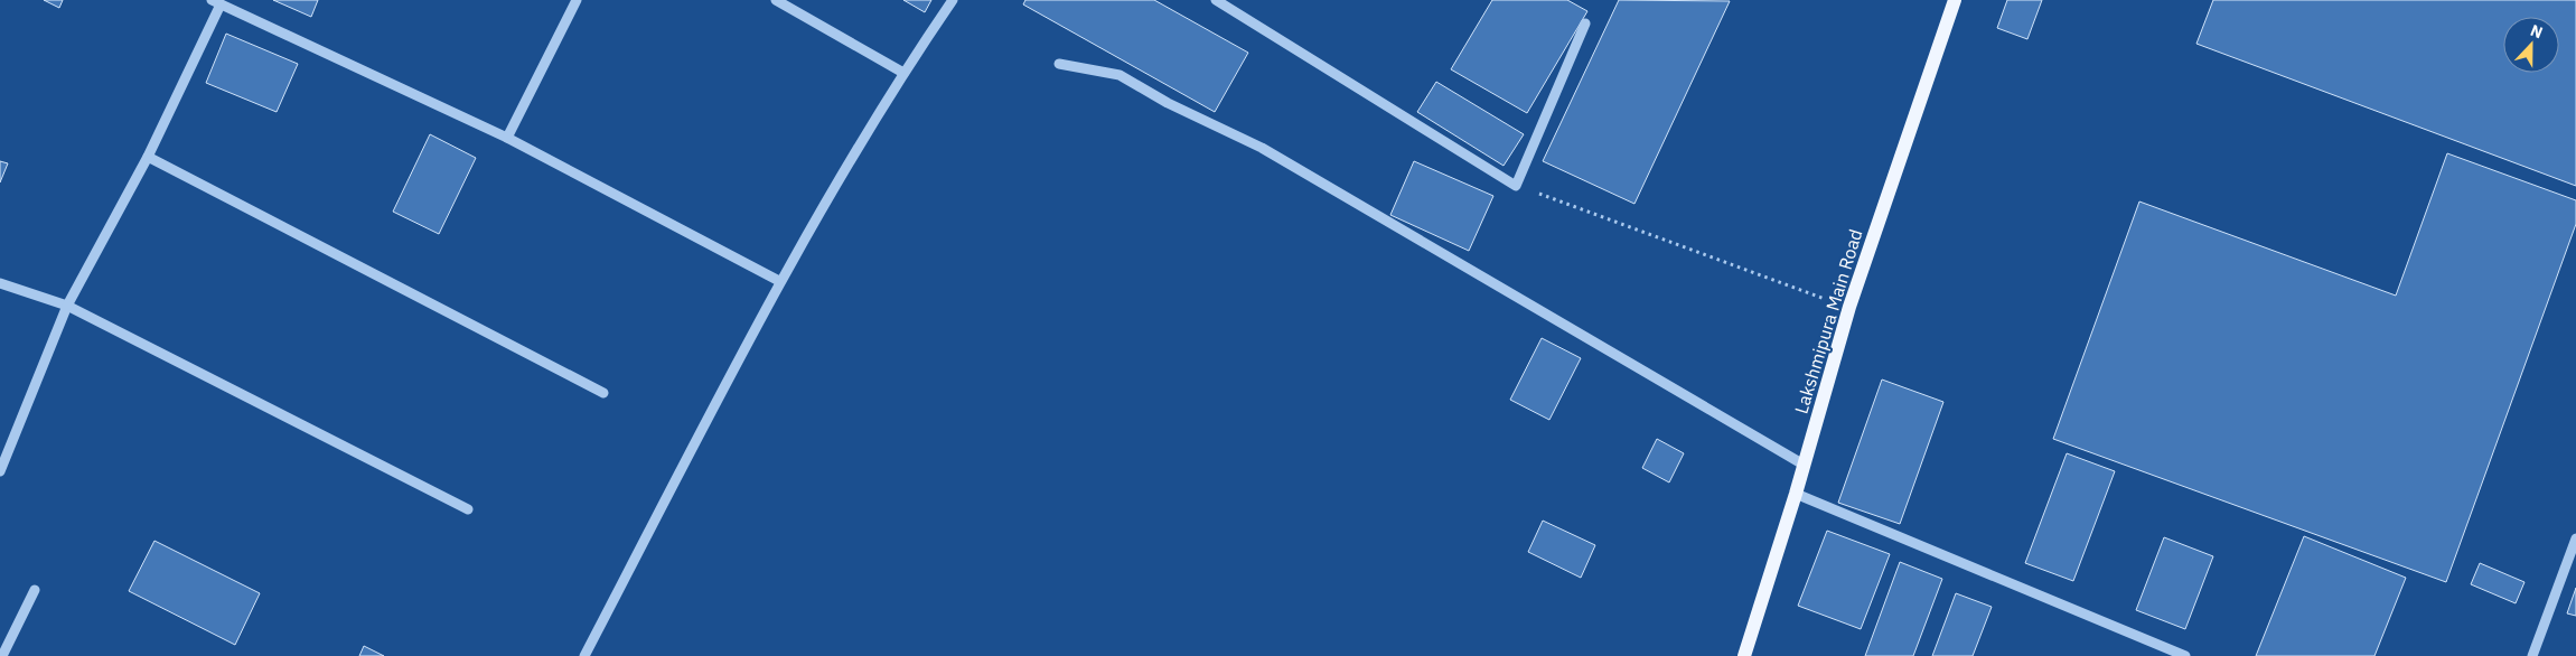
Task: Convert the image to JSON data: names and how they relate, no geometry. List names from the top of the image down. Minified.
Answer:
{"streets":{"main road":["Lakshmipura Main Road"]},"north":"top"}
